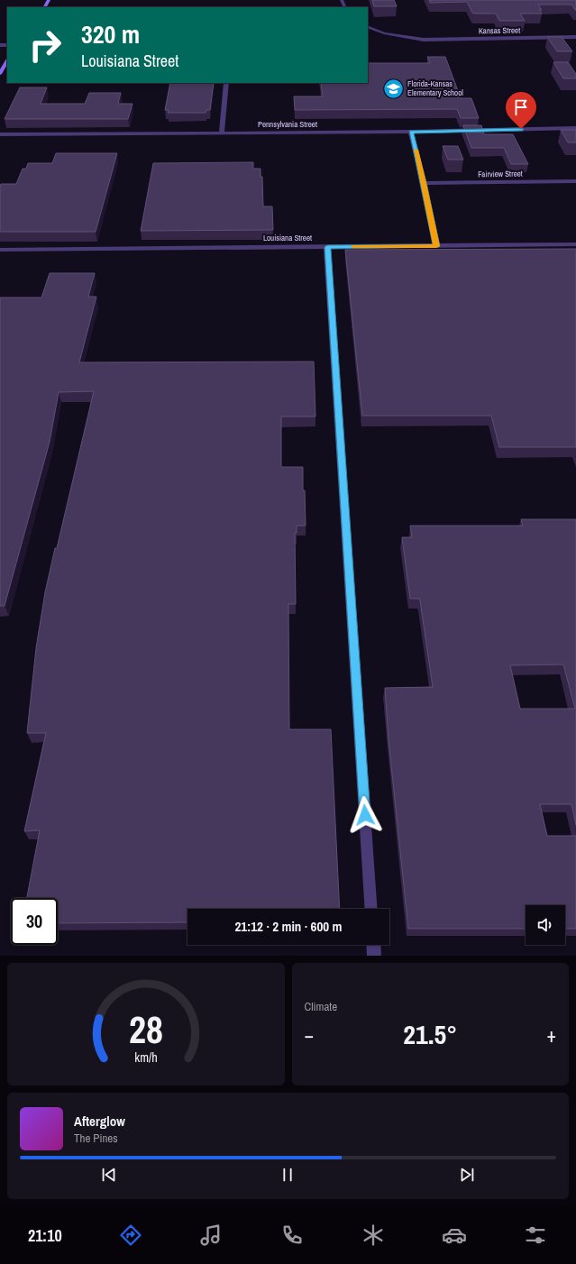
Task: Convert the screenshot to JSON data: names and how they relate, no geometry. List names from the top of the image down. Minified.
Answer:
{"streets":{"street":["Kansas Street","Pennsylvania Street","Fairview Street","Louisiana Street"]},"places":{"school or university":["Florida-Kansas Elementary School"]},"page":{"turn":["320 m","Louisiana Street"],"limit":"30","trip":"21:12 · 2 min · 600 m","tile":"Climate","heat":["−","21.5°","+"],"song":["Afterglow","The Pines"],"tabs":"21:10","gauge":["28","km/h"]}}
